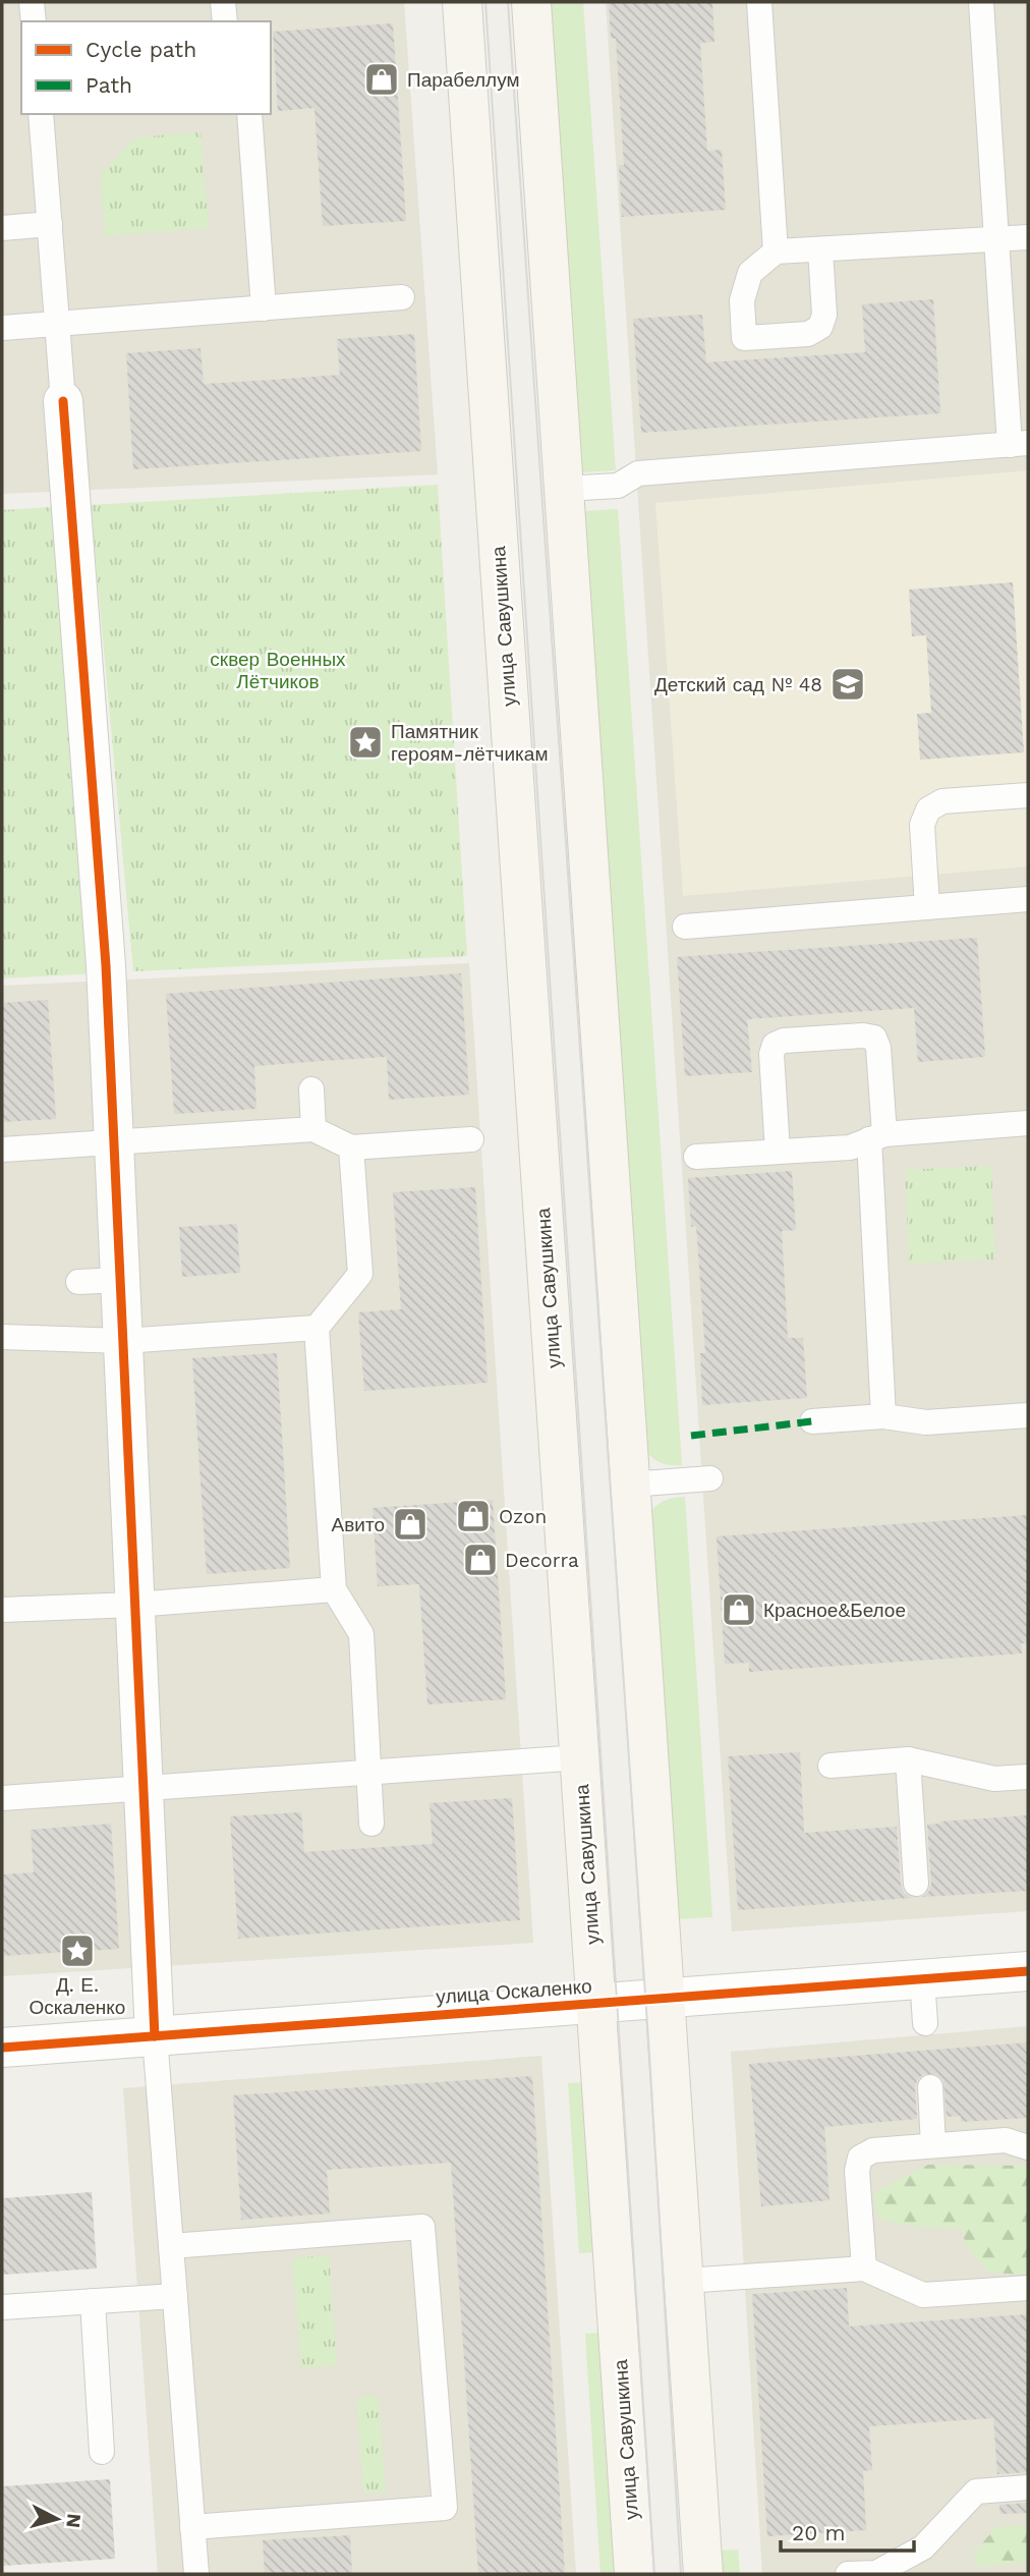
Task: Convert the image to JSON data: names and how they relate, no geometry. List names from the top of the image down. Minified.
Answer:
{"streets":{"main road":["улица Савушкина"],"street":["улица Оскаленко"]},"crossings":[["улица Савушкина","улица Оскаленко"]],"parks":["сквер Военных Лётчиков"],"places":{"shop":["Парабеллум","Ozon","Авито","Decorra","Красное&Белое"],"school or university":["Детский сад № 48"],"place":["Памятник героям-лётчикам","Д. Е. Оскаленко"]},"legend":["Cycle path","Path"],"scale_bar":"20 m","north":"right"}
